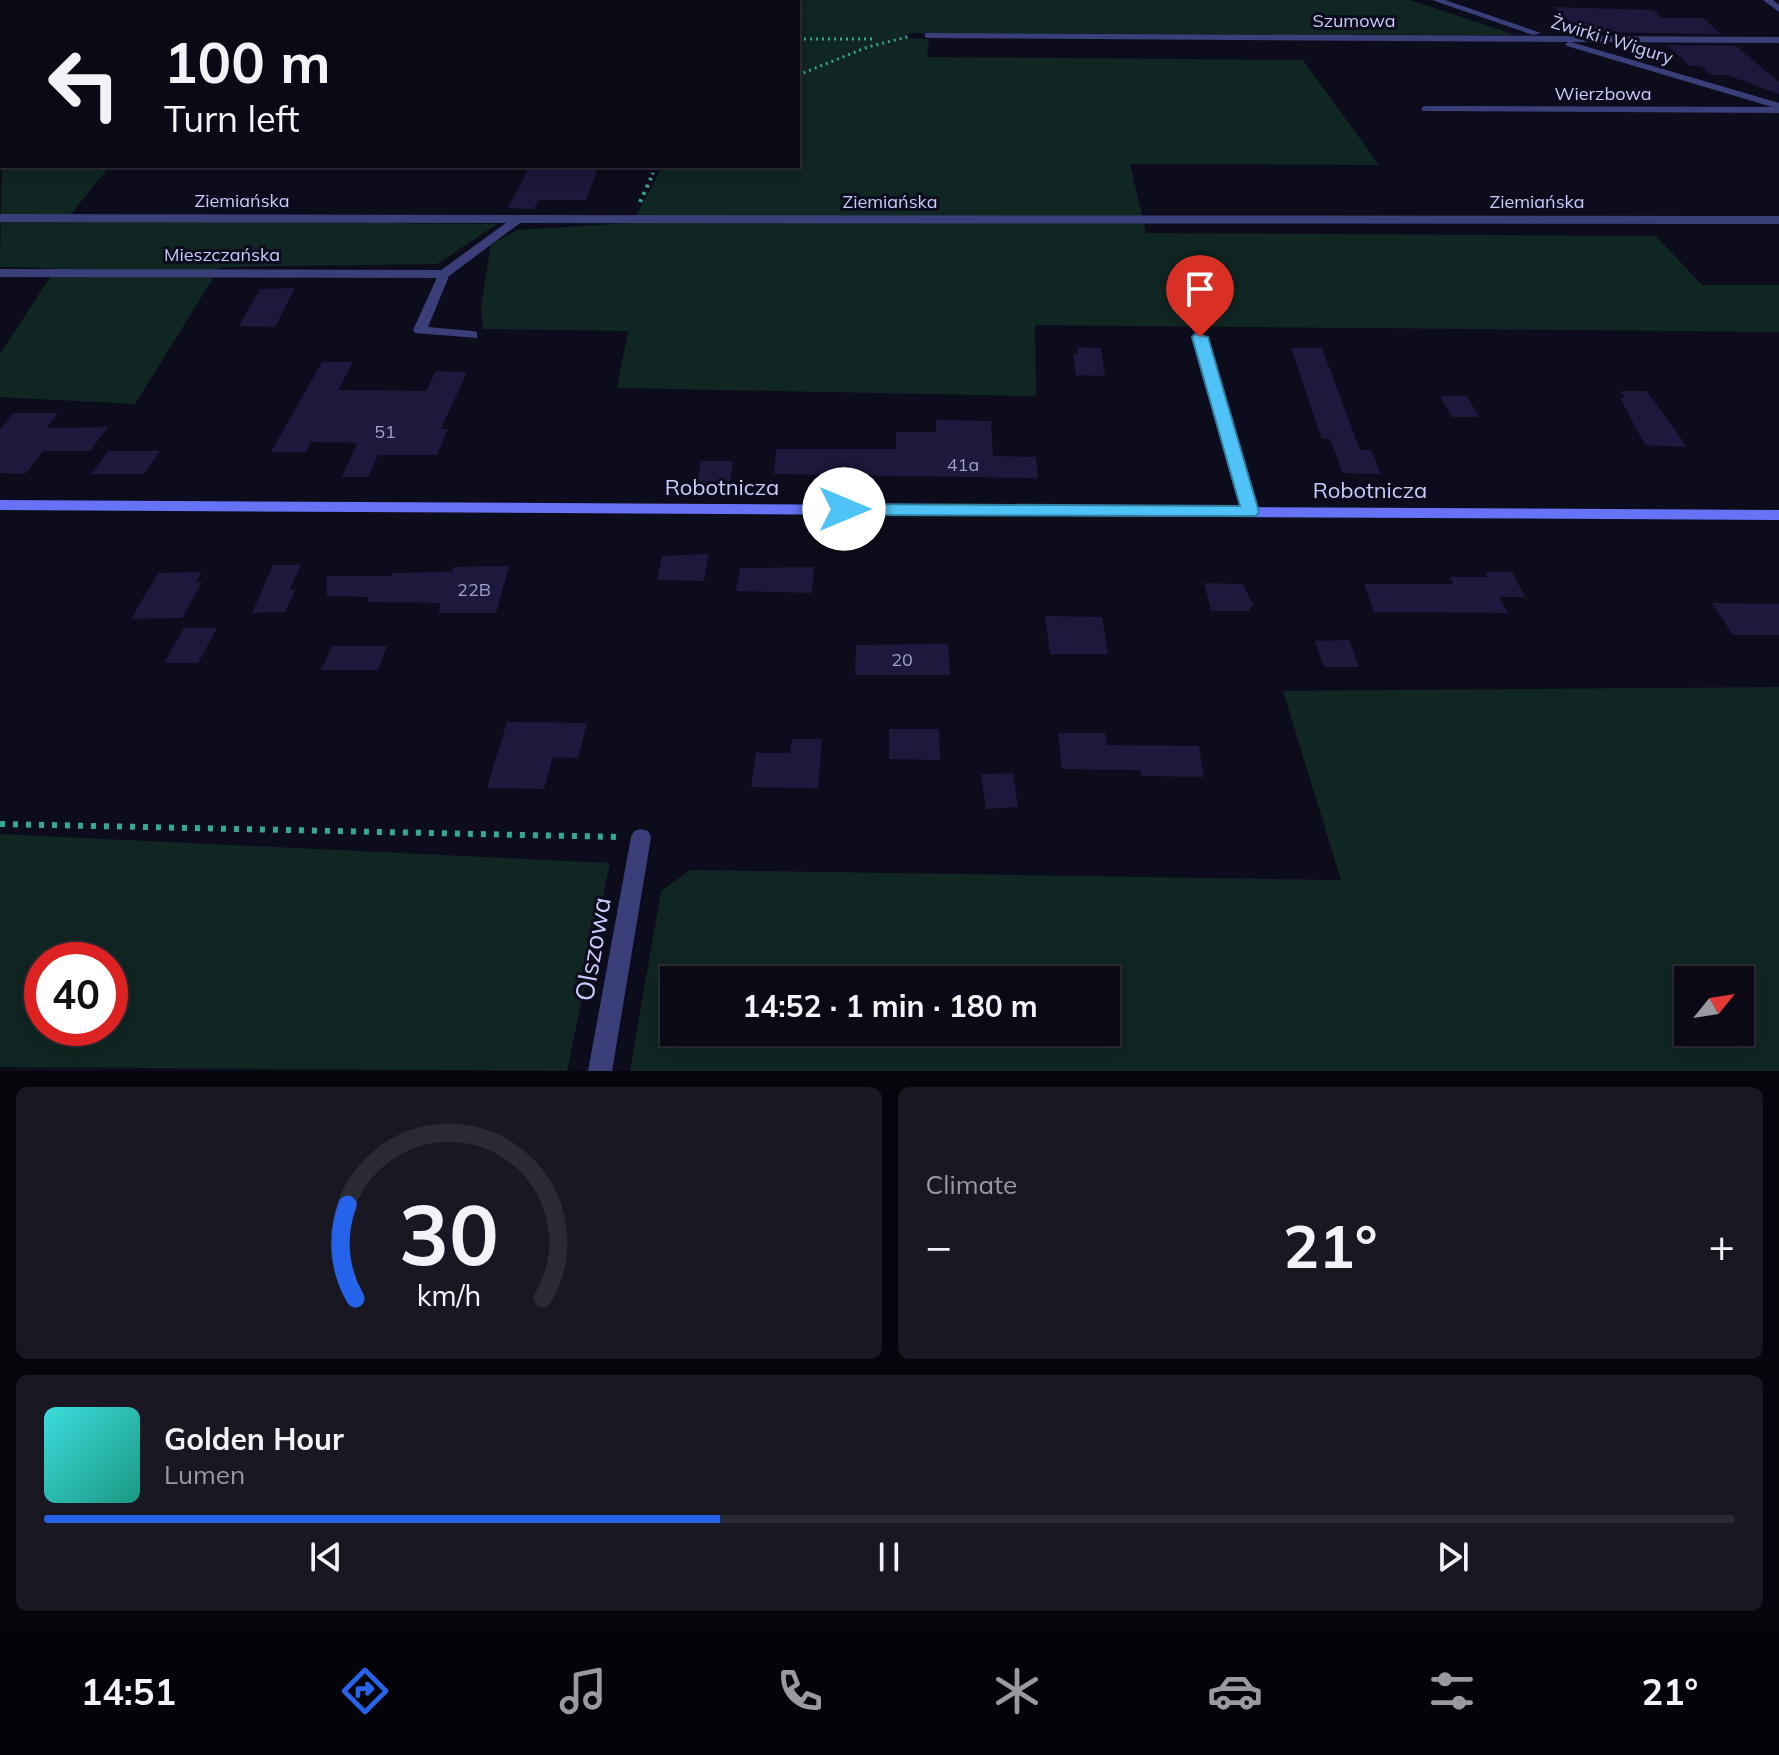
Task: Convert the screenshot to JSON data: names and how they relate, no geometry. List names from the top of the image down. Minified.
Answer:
{"streets":{"street":["Szumowa","Żwirki i Wigury","Wierzbowa","Ziemiańska","Mieszczańska","Robotnicza","Olszowa"]},"crossings":[["Szumowa","Żwirki i Wigury"],["Żwirki i Wigury","Wierzbowa"]],"house_numbers":["51","41a","22B","20"],"north":"top right","page":{"turn":["100 m","Turn left"],"limit":"40","trip":"14:52 · 1 min · 180 m","tile":"Climate","heat":["−","21°","+"],"song":["Golden Hour","Lumen"],"tabs":["14:51","21°"],"gauge":["30","km/h"]}}
